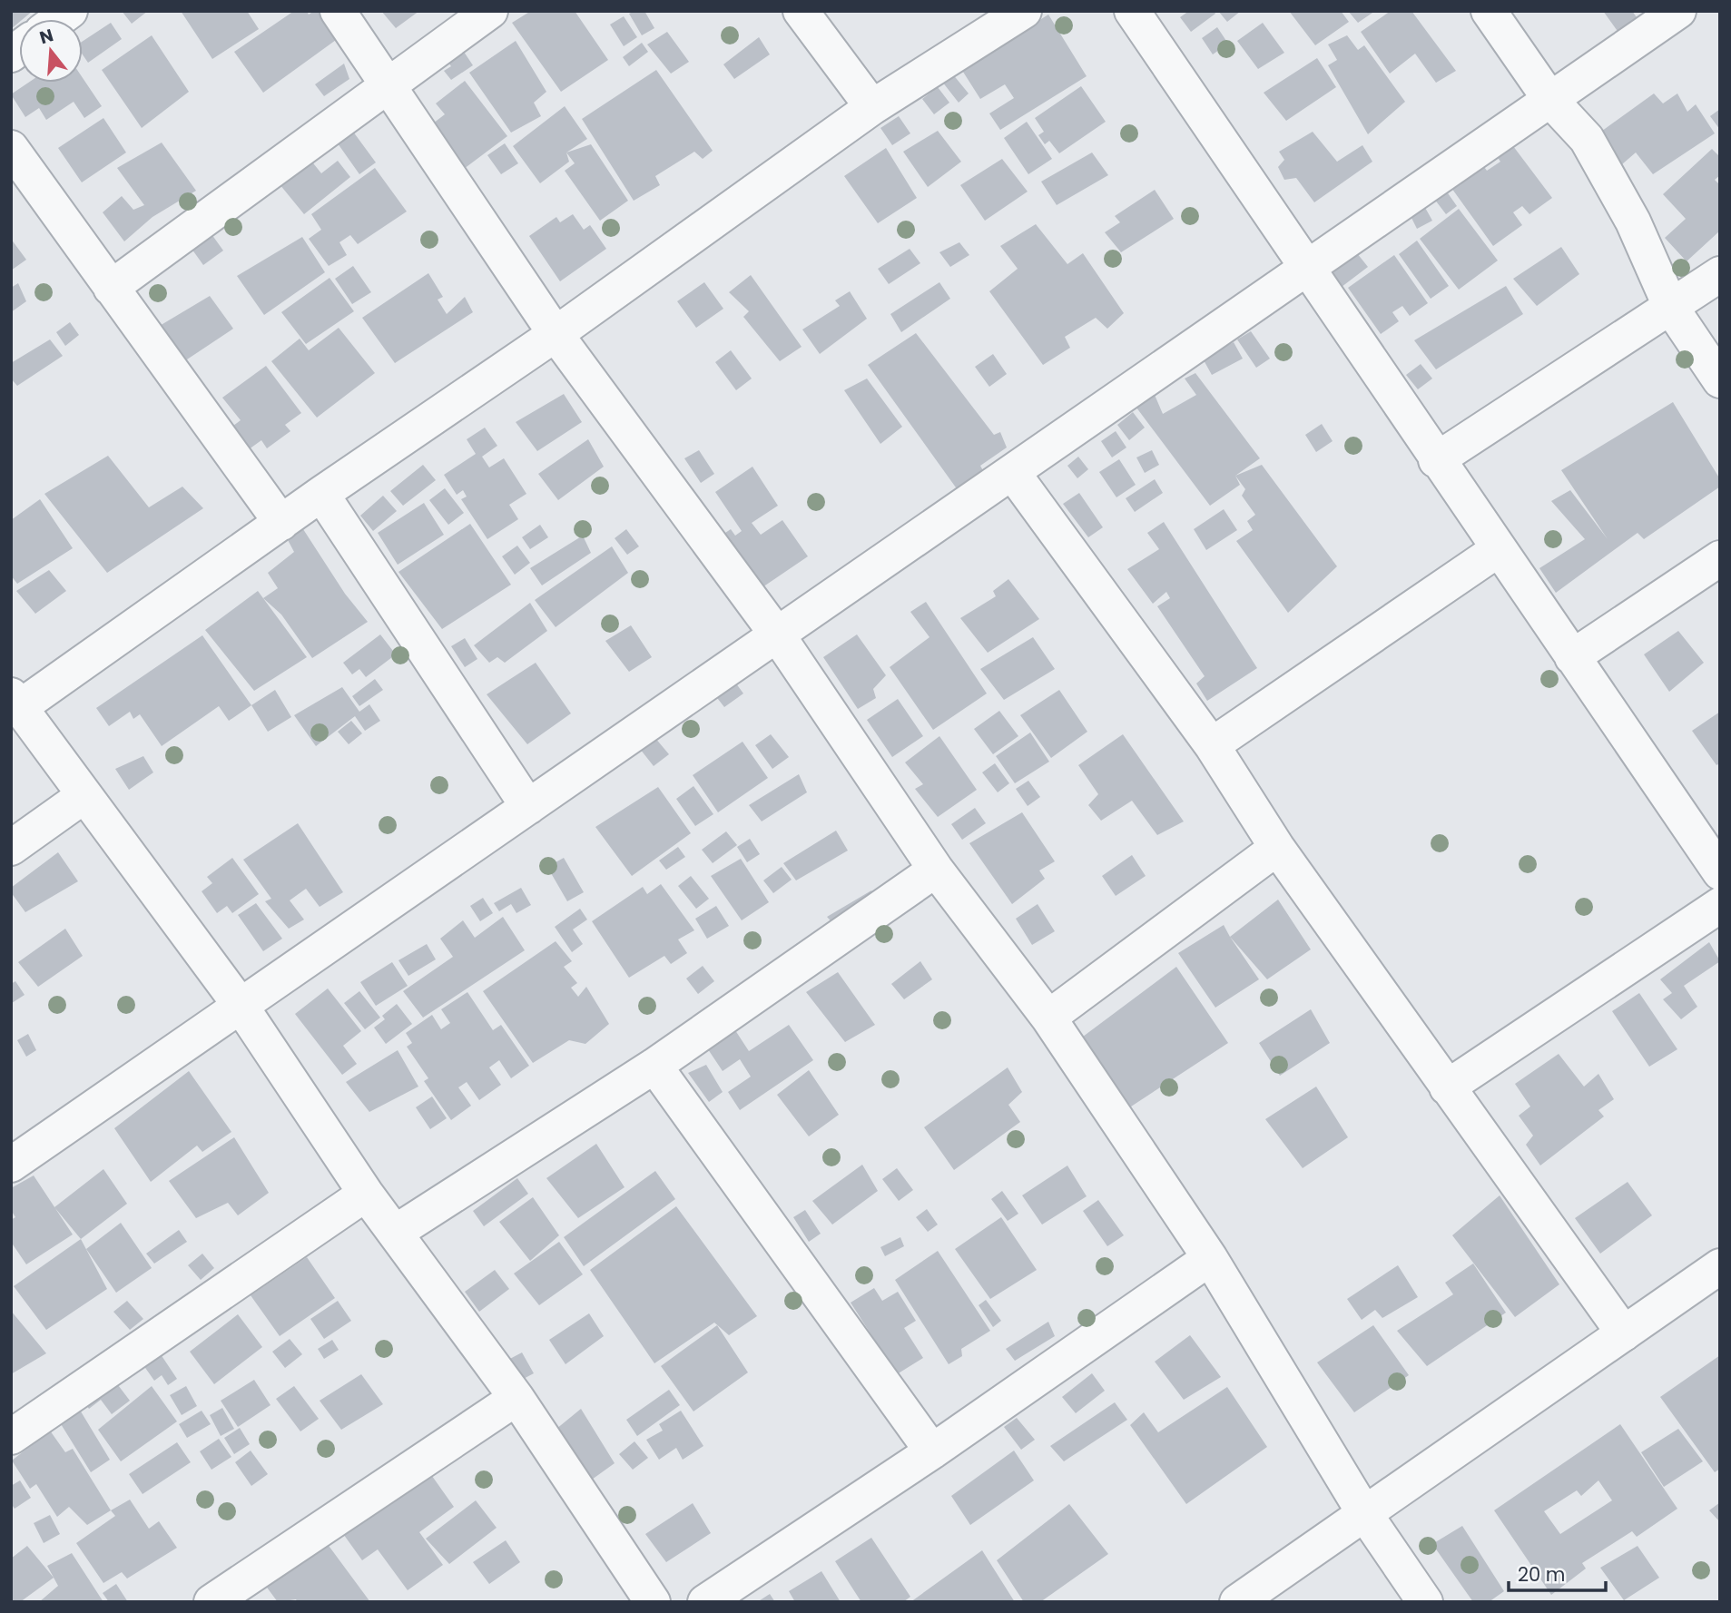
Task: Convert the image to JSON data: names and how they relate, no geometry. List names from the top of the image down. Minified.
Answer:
{"scale_bar":"20 m","north":"top"}
